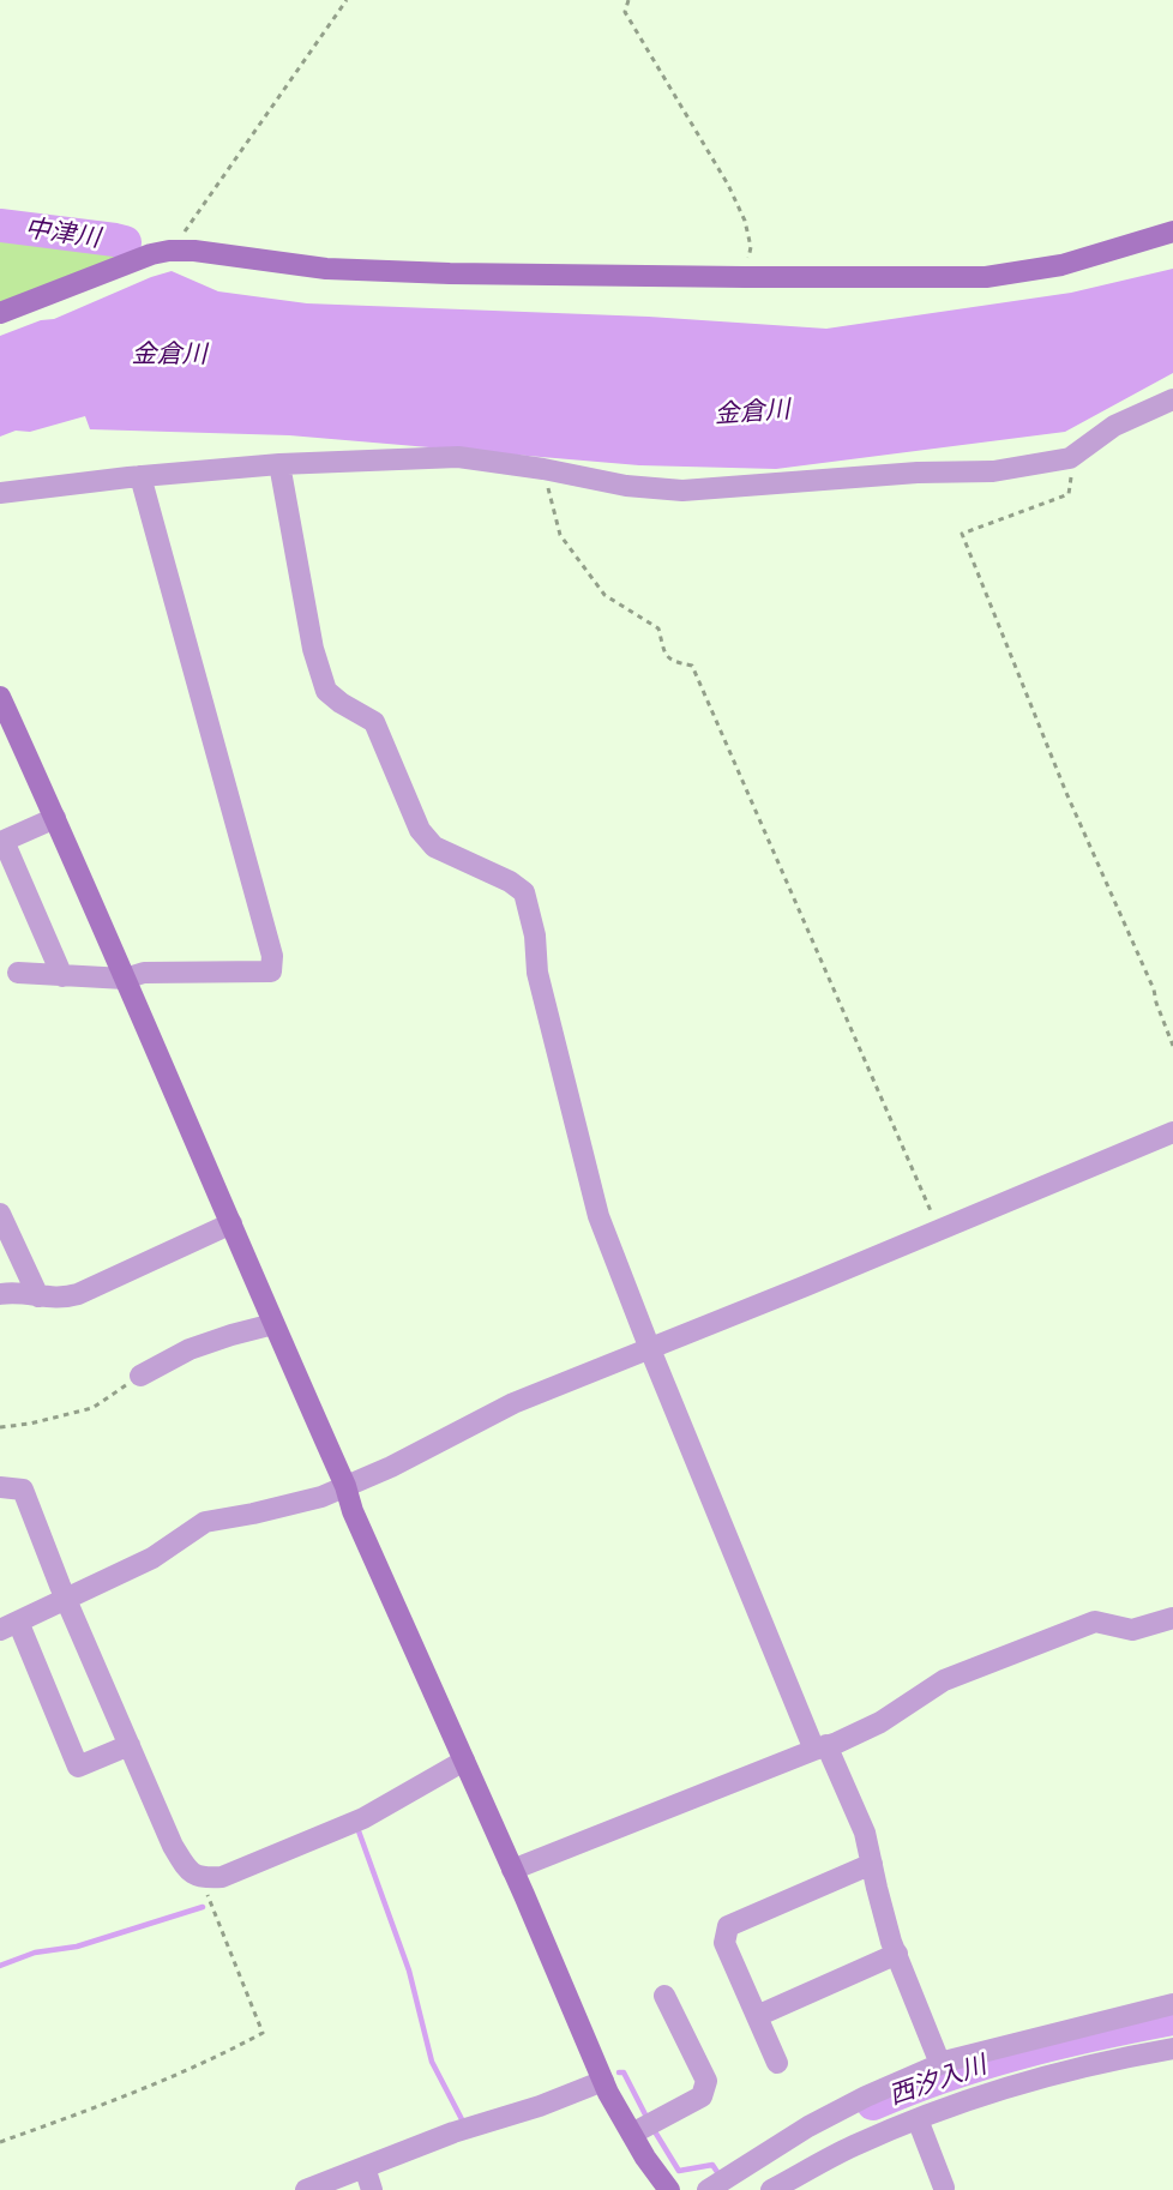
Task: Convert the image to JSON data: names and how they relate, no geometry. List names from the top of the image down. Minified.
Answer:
{"water":["中津川","金倉川","西汐入川"]}
